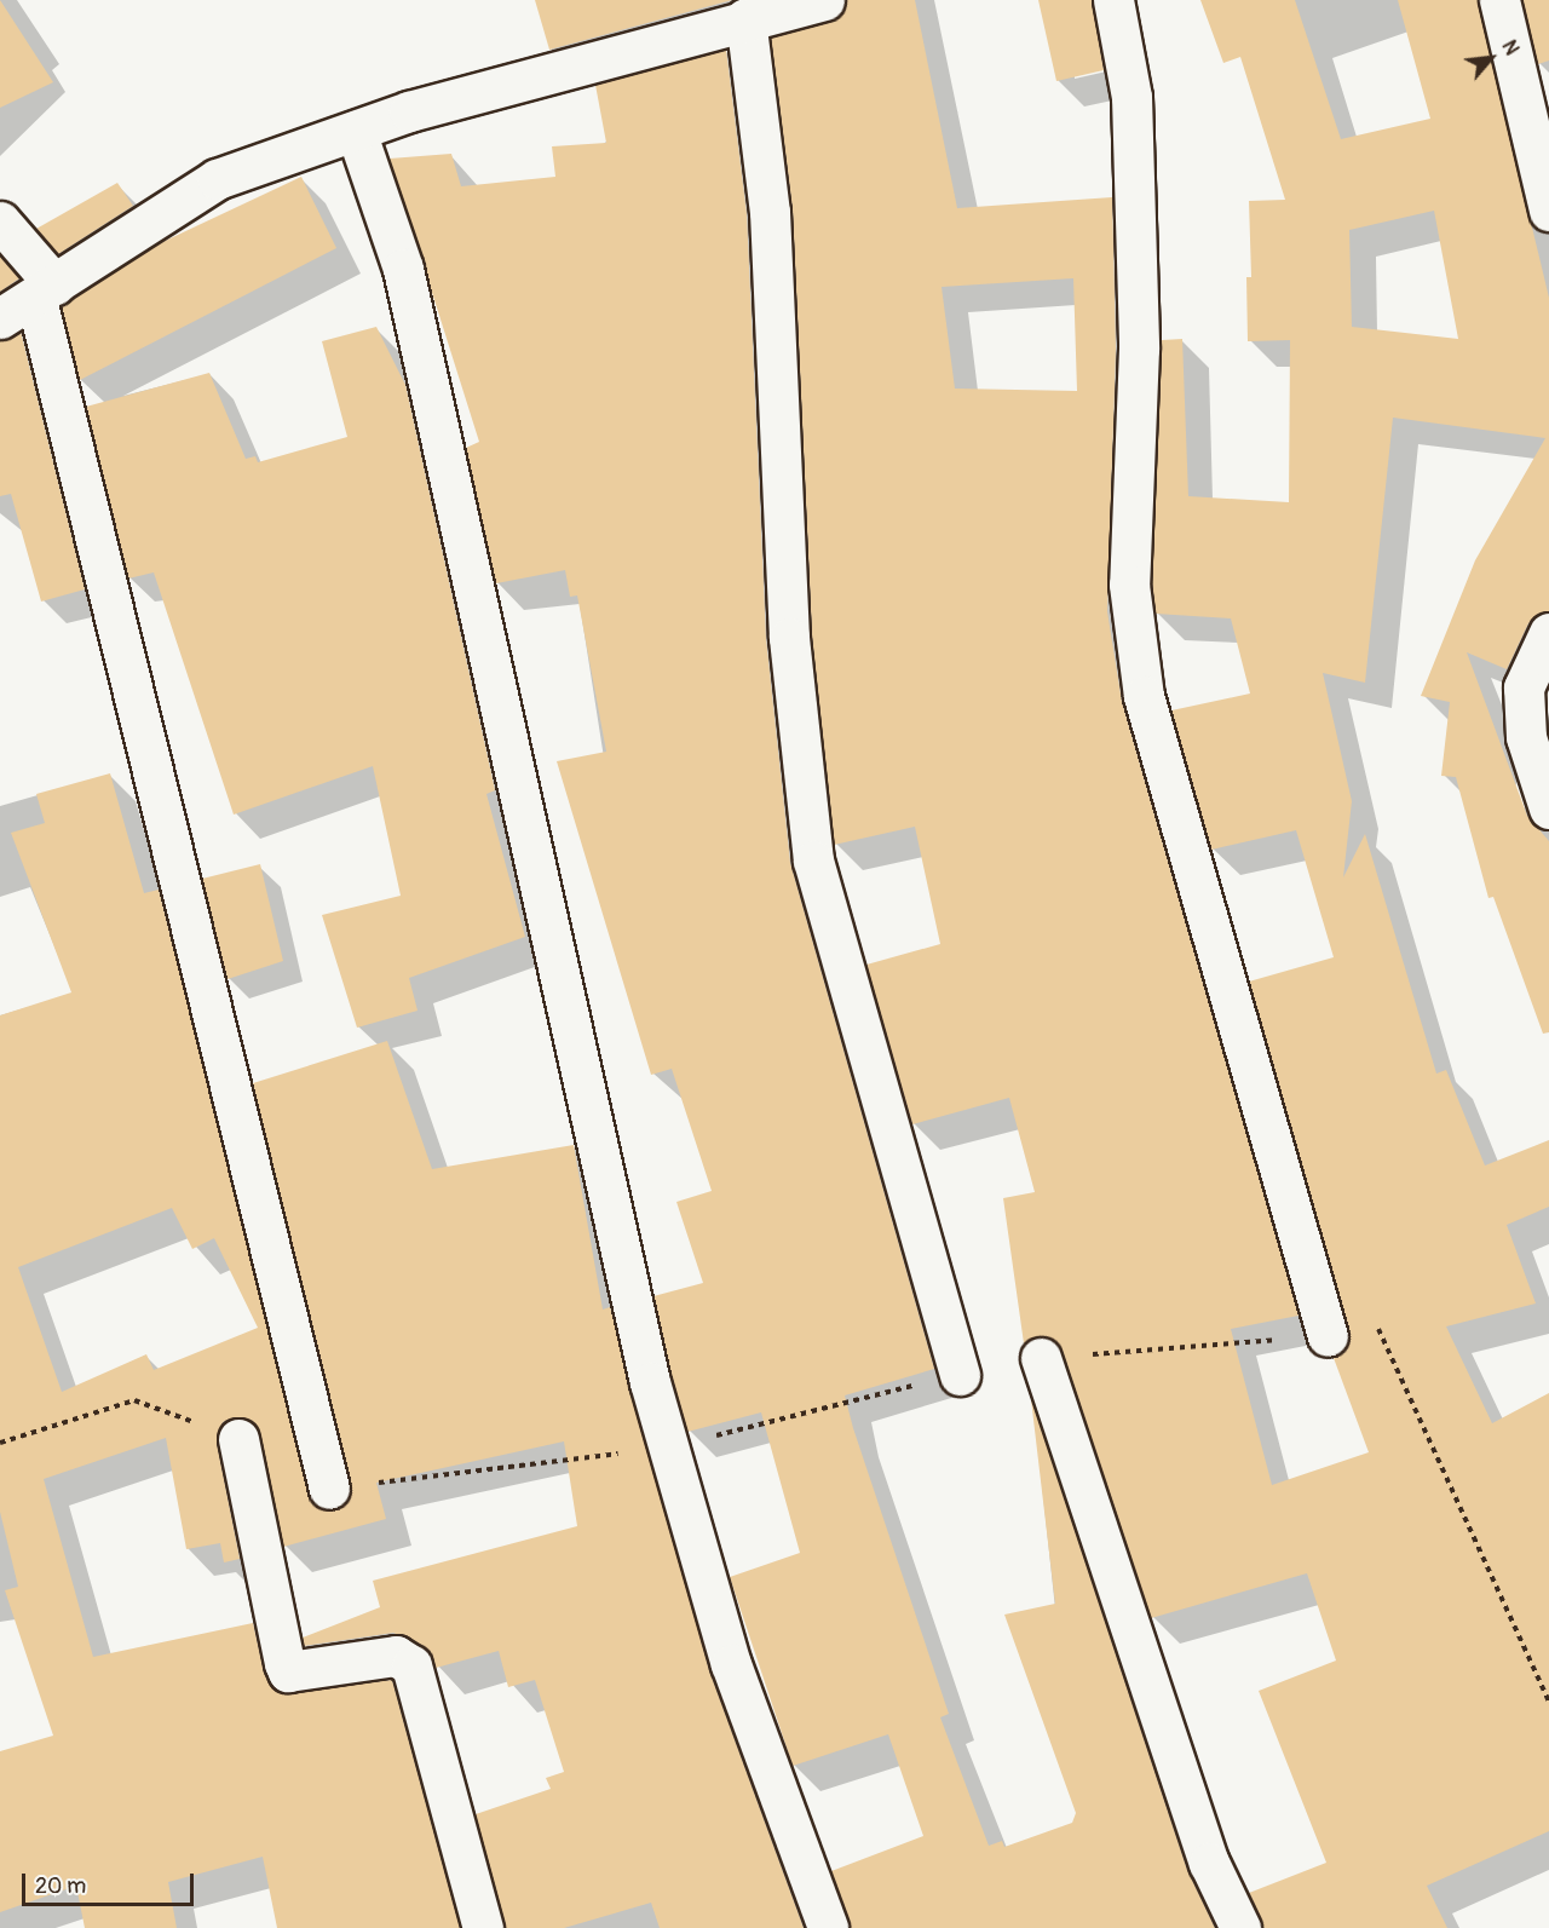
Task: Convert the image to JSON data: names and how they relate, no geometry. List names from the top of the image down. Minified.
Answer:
{"scale_bar":"20 m","north":"top right"}
